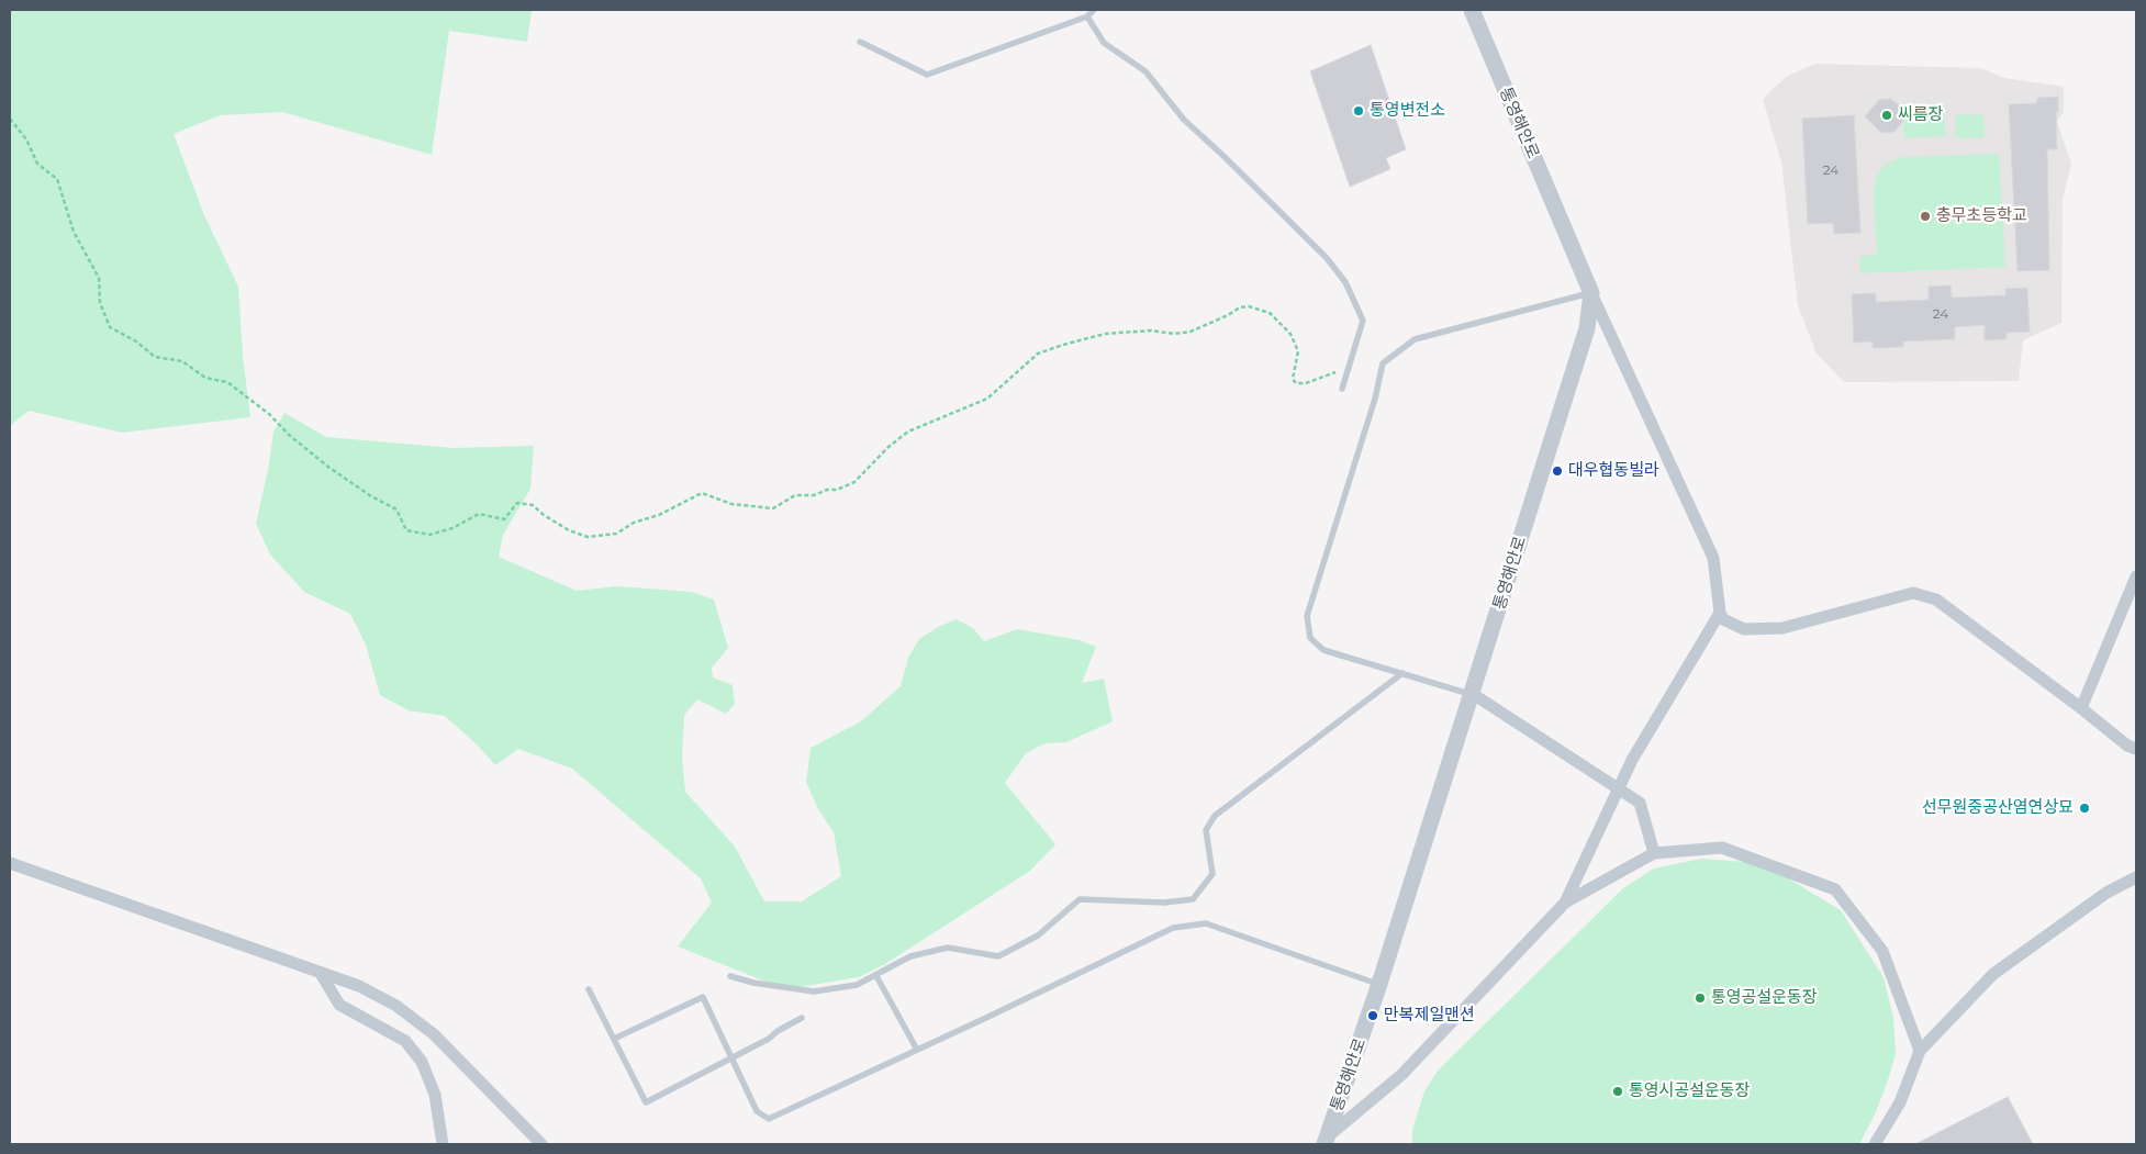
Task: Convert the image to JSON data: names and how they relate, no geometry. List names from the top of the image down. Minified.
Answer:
{"streets":{"street":["통영해안로"]},"places":["통영변전소","씨름장","충무초등학교","대우협동빌라","선무원중공산염연상묘","통영공설운동장","만복제일맨션","통영시공설운동장"],"house_numbers":["24","24"]}
